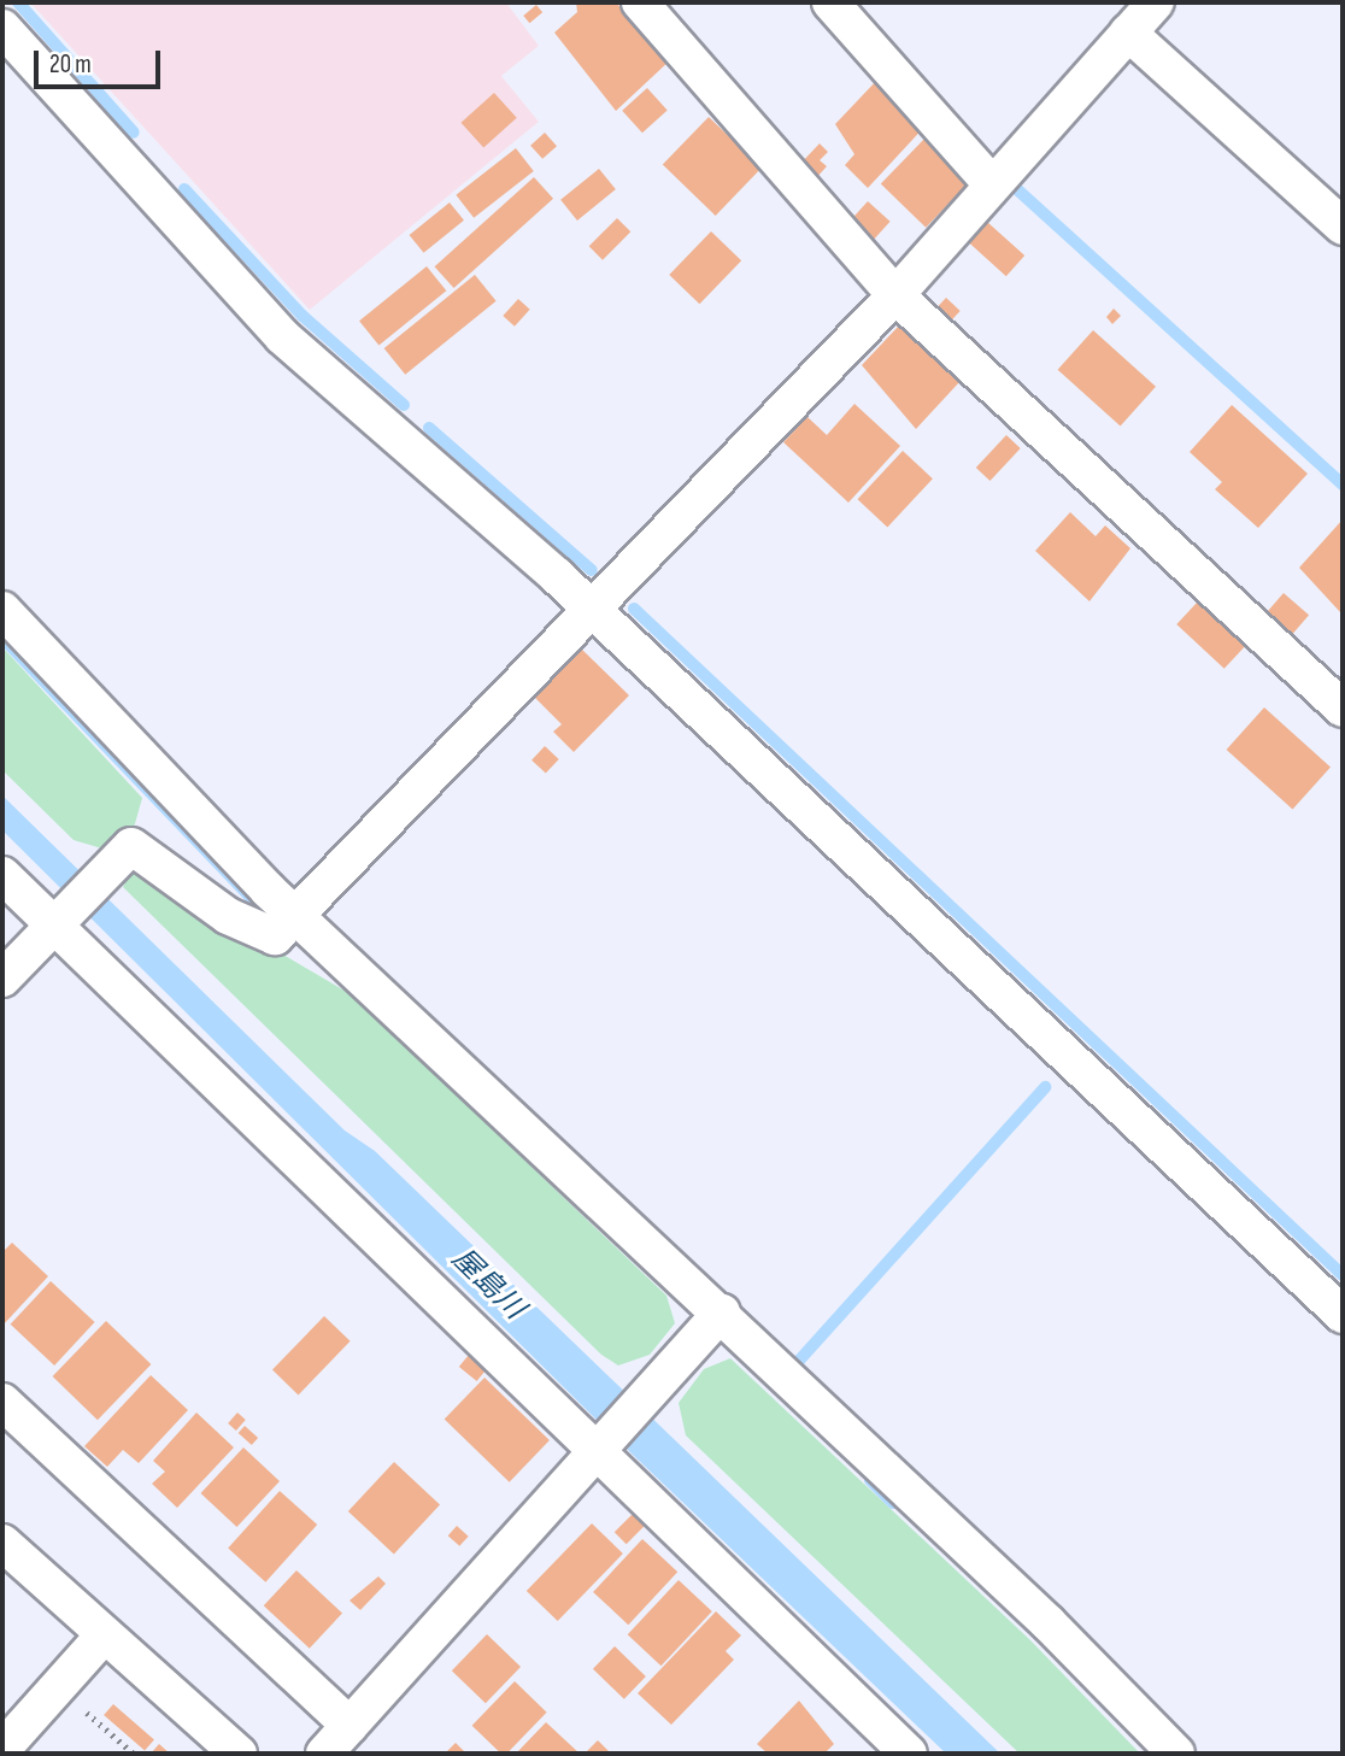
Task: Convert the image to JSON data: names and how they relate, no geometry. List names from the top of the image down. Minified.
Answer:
{"water":["屋島川"],"scale_bar":"20 m"}
